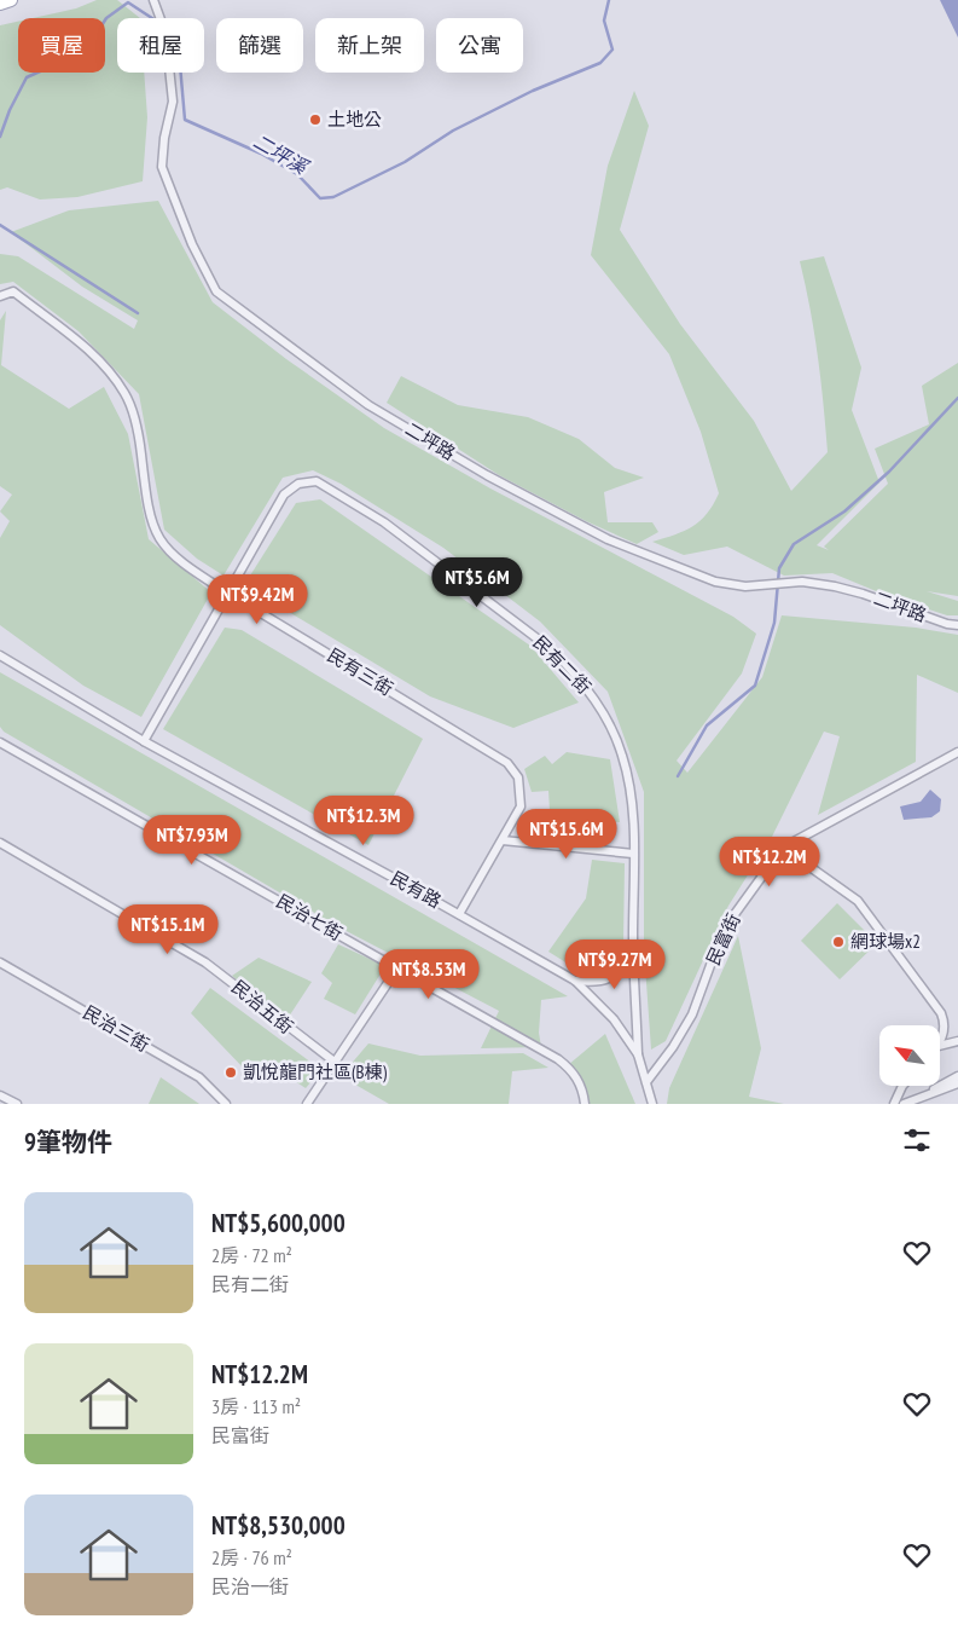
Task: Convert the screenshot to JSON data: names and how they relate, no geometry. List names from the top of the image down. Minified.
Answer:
{"streets":{"street":["二坪路","民有二街","民有三街","民有路","民治七街","民富街","民治五街","民治三街"]},"crossings":[["民有二街","民有三街"],["民有二街","民有路"],["民有三街","民有路"],["民有路","民富街"]],"water":["二坪溪"],"places":["土地公","網球場x2","凱悅龍門社區(B棟)"],"north":"top left","page":{"chip":["買屋","租屋","篩選","新上架","公寓"],"price":["NT$5.6M","NT$9.42M","NT$12.3M","NT$15.6M","NT$7.93M","NT$12.2M","NT$15.1M","NT$9.27M","NT$8.53M"],"heading":"9筆物件","list":[{"name":"NT$5,600,000","note":"2房 · 72 m² · 民有二街"},{"name":"NT$12.2M","note":"3房 · 113 m² · 民富街"},{"name":"NT$8,530,000","note":"2房 · 76 m² · 民治一街"}]}}
